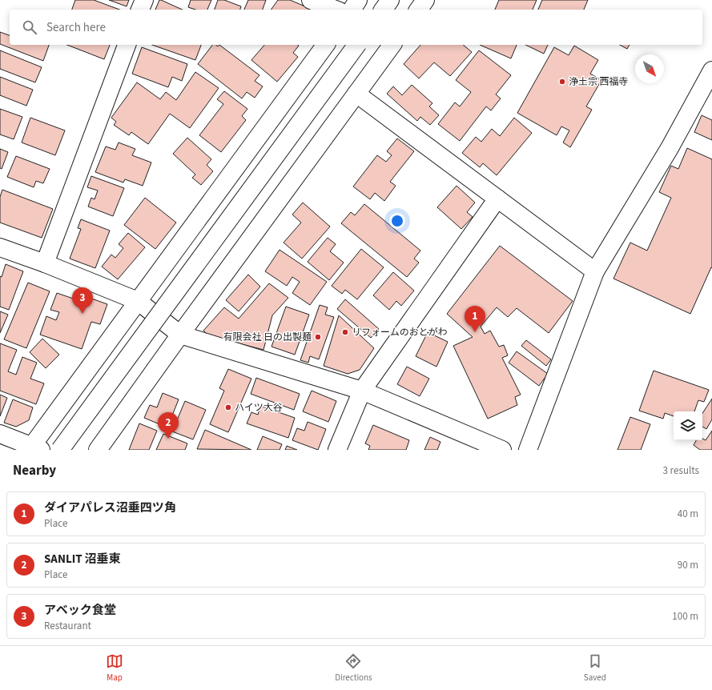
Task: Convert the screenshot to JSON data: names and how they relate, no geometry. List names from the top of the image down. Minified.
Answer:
{"places":["浄土宗 西福寺","リフォームのおとがわ","有限会社 日の出製麺","ハイツ大谷"],"north":"bottom right","page":{"search":"Search here","pins":["3","1","2"],"heading":["Nearby","3 results"],"list":[{"mark":"1","name":"ダイアパレス沼垂四ツ角","note":"Place","value":"40 m"},{"mark":"2","name":"SANLIT 沼垂東","note":"Place","value":"90 m"},{"mark":"3","name":"アベック食堂","note":"Restaurant","value":"100 m"}],"nav":["Map","Directions","Saved"]}}
